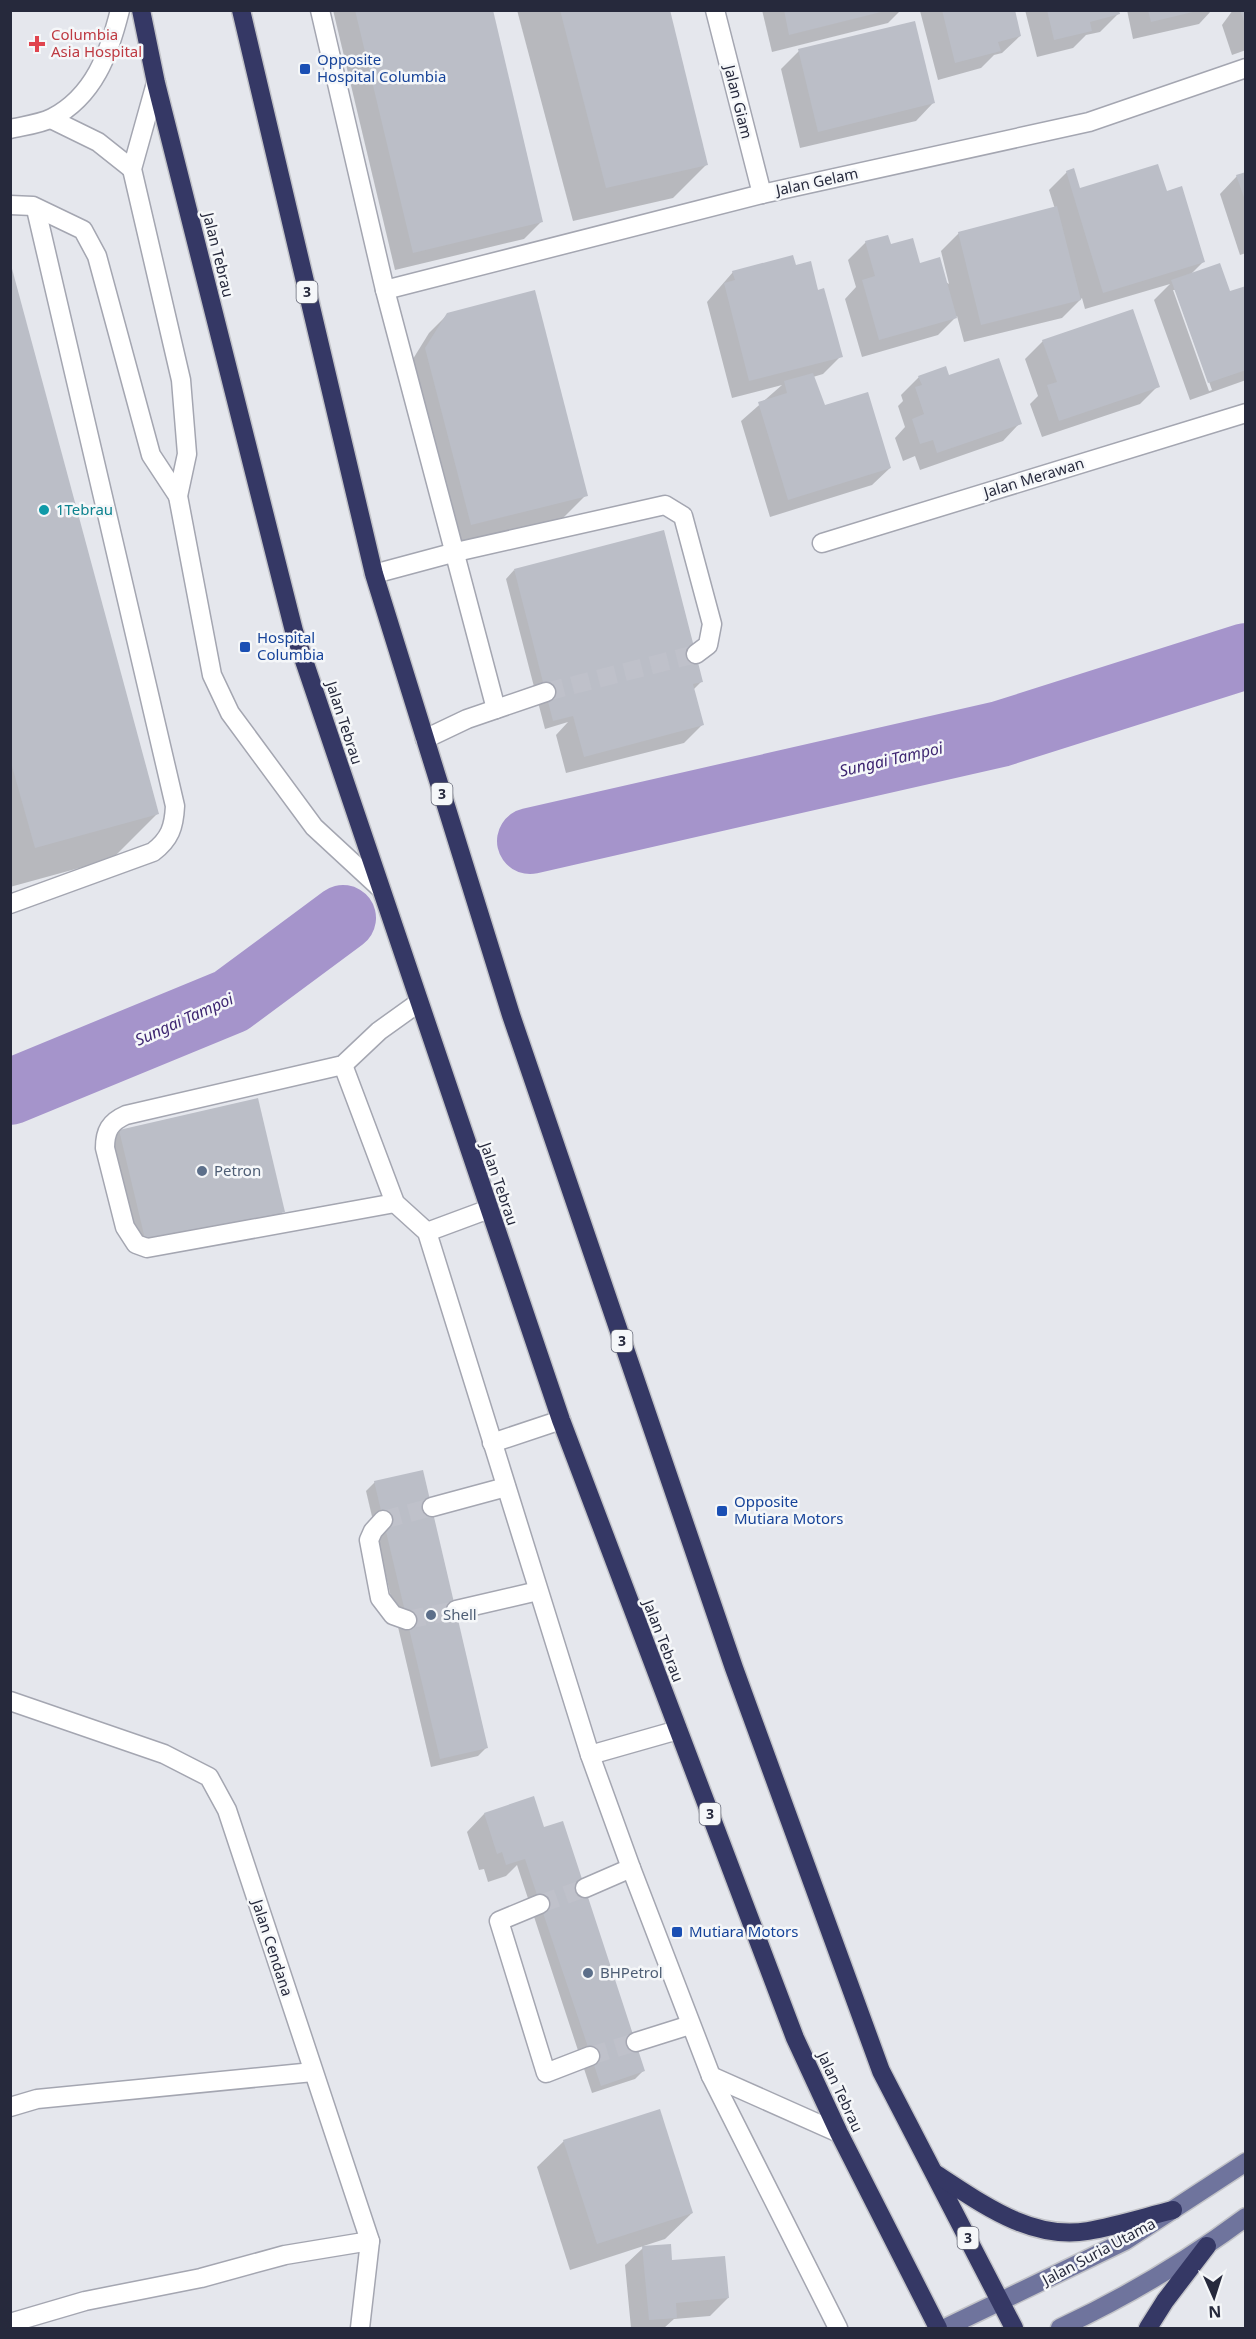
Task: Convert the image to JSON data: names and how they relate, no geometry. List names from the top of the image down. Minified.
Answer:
{"streets":{"highway":["Jalan Tebrau","3"],"main road":["Jalan Suria Utama"],"street":["Jalan Giam","Jalan Gelam","Jalan Merawan","Jalan Cendana"]},"crossings":[["Jalan Giam","Jalan Gelam"],["3","Jalan Suria Utama"]],"water":["Sungai Tampoi"],"places":{"health":["Columbia Asia Hospital"],"transit":["Opposite Hospital Columbia","Hospital Columbia","Opposite Mutiara Motors","Mutiara Motors"],"other":["1Tebrau","Petron","Shell","BHPetrol"]},"north":"bottom"}
